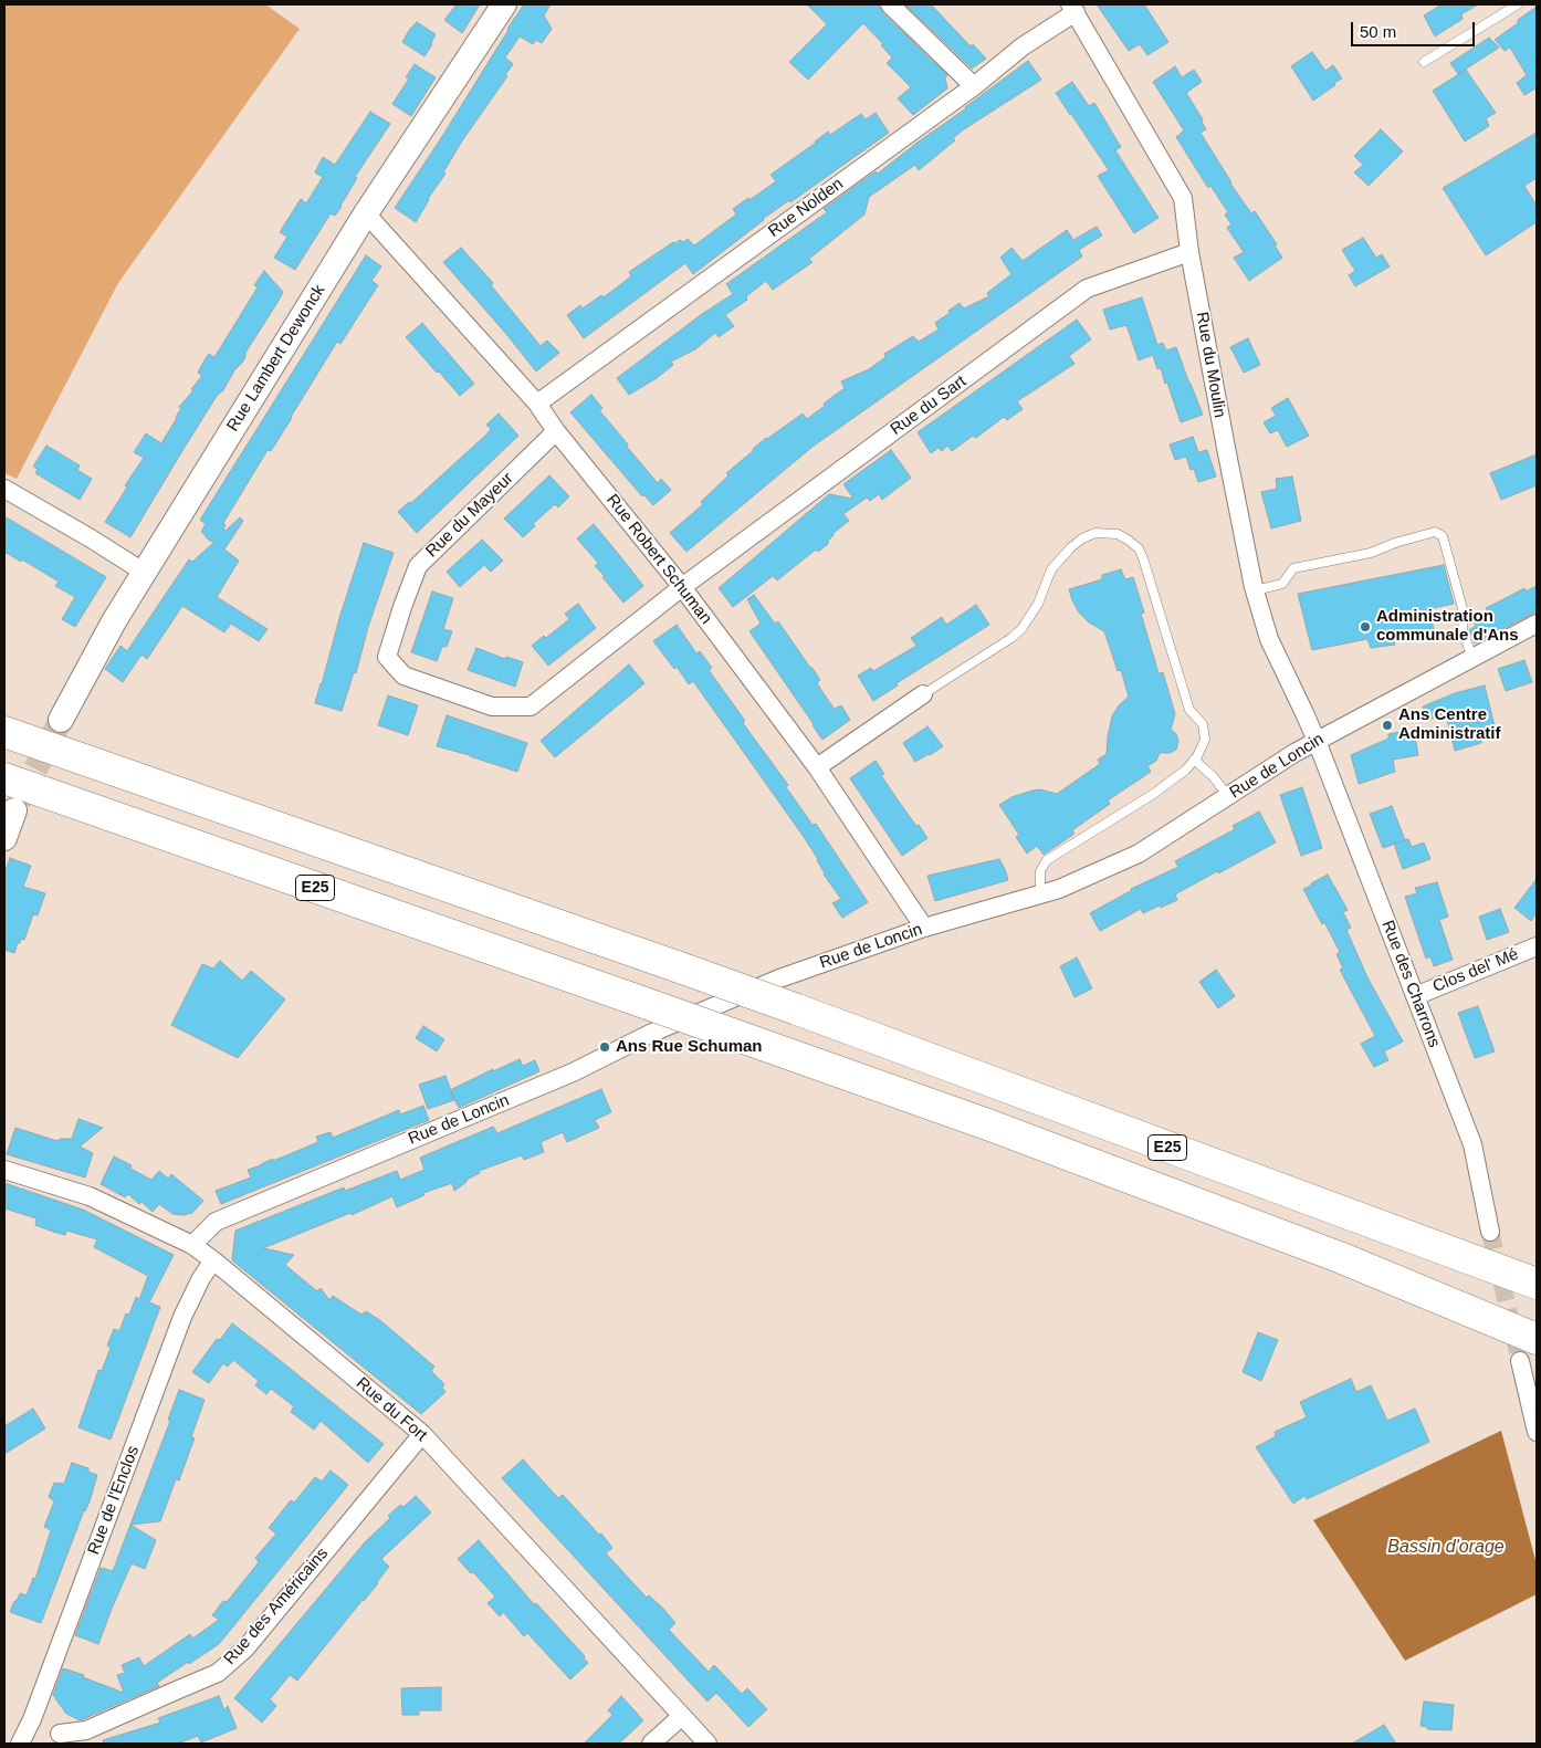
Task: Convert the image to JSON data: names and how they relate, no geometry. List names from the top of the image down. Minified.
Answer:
{"streets":{"highway":["E25"],"street":["Rue Nolden","Rue Lambert Dewonck","Rue du Moulin","Rue du Sart","Rue du Mayeur","Rue Robert Schuman","Rue de Loncin","Clos del' Mé","Rue des Charrons","Rue du Fort","Rue de l'Enclos","Rue des Américains"]},"crossings":[["Rue Nolden","Rue du Moulin"],["Rue Nolden","Rue Robert Schuman"],["Rue Lambert Dewonck","Rue Robert Schuman"],["Rue du Moulin","Rue du Sart"],["Rue du Moulin","Rue de Loncin"],["Rue du Moulin","Rue des Charrons"],["Rue du Sart","Rue du Mayeur"],["Rue du Sart","Rue Robert Schuman"],["Rue du Mayeur","Rue Robert Schuman"],["Rue Robert Schuman","Rue de Loncin"],["Rue de Loncin","Rue des Charrons"],["Rue de Loncin","Rue du Fort"],["Clos del' Mé","Rue des Charrons"],["Rue du Fort","Rue de l'Enclos"],["Rue du Fort","Rue des Américains"]],"water":["Bassin d'orage"],"places":["Administration communale d'Ans","Ans Centre Administratif","Ans Rue Schuman"],"scale_bar":"50 m"}
